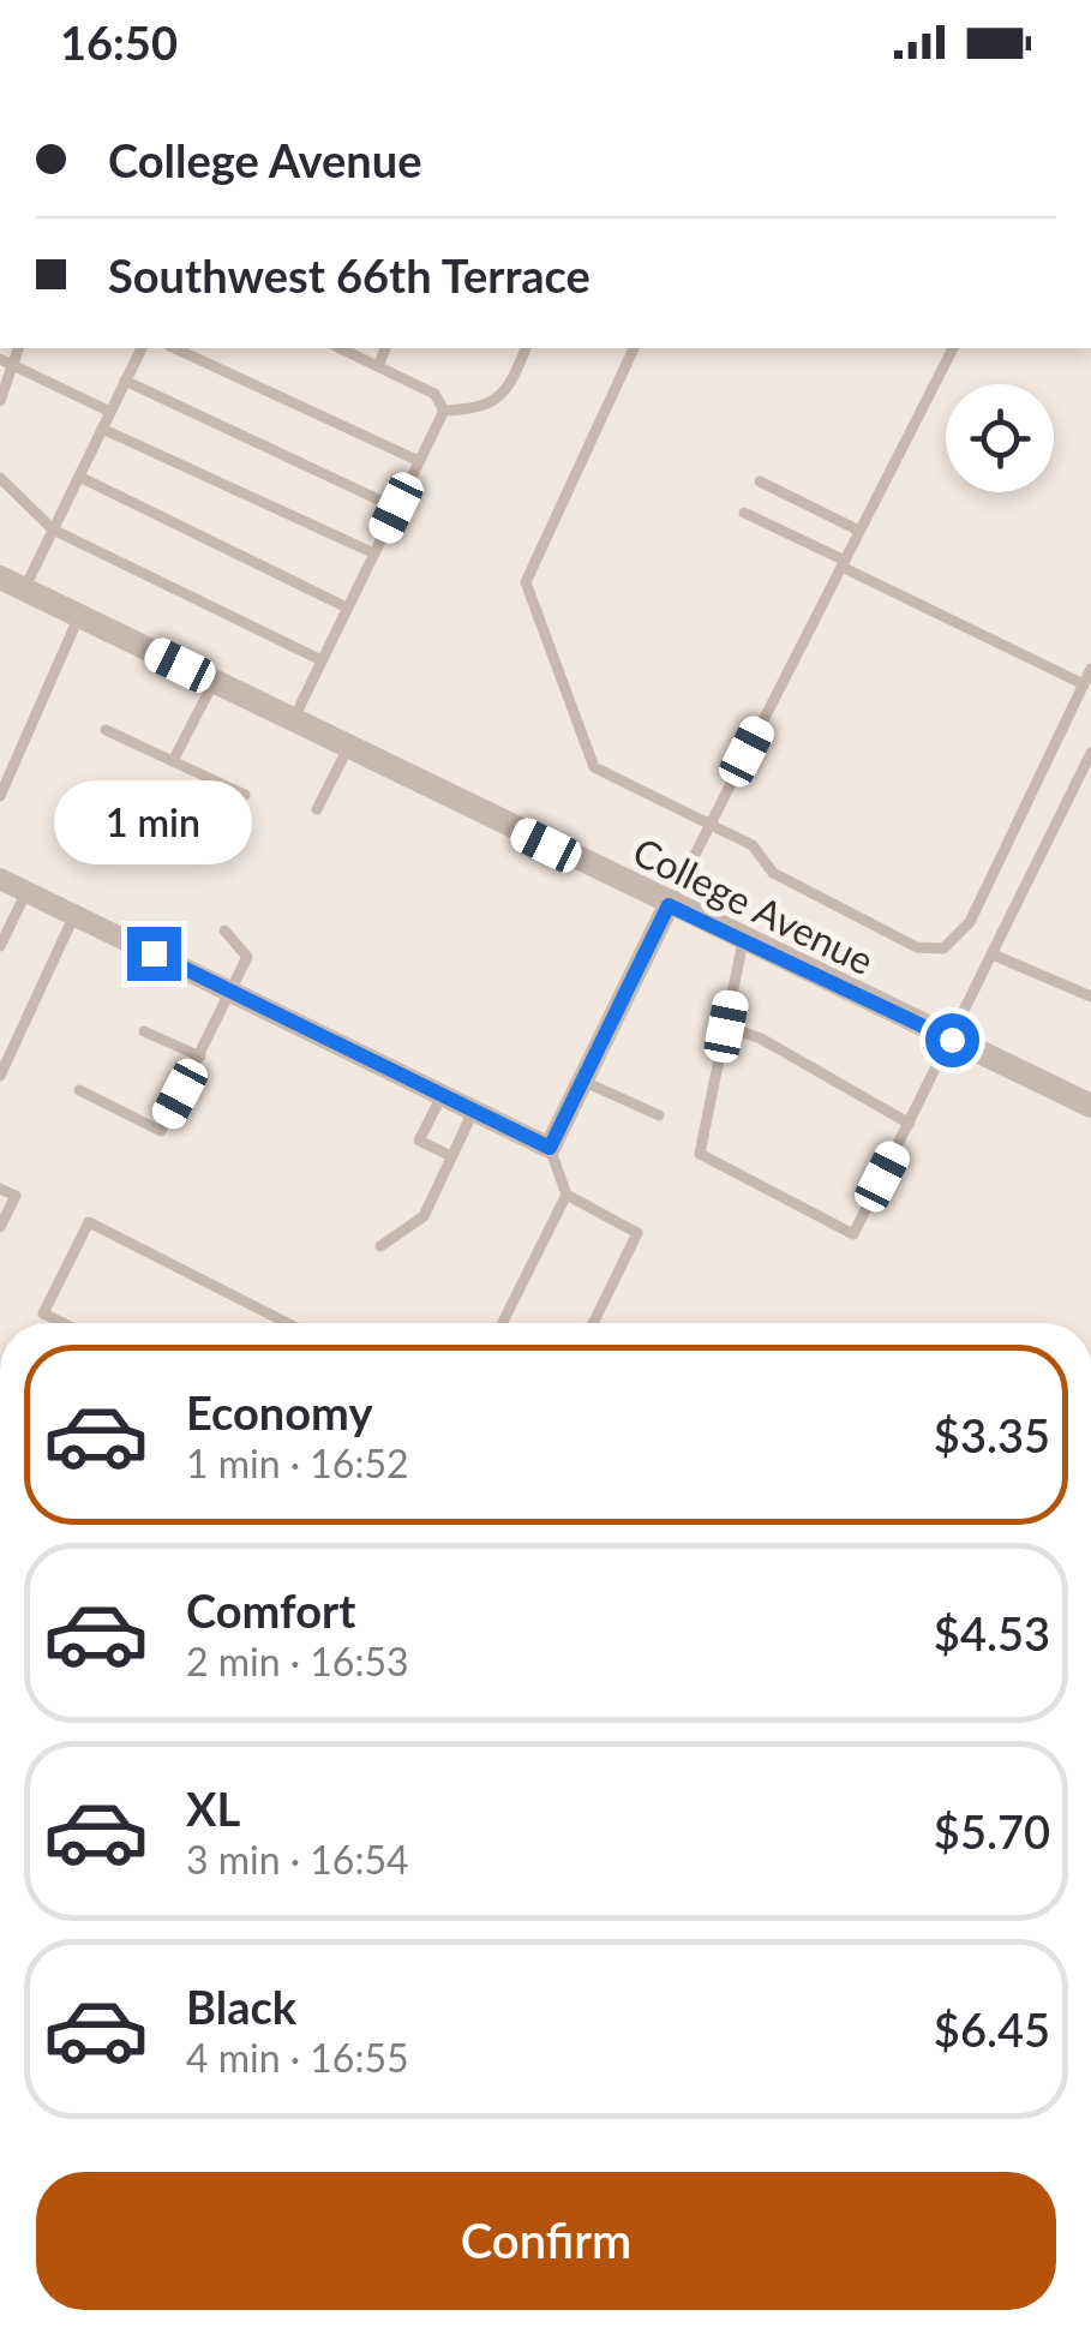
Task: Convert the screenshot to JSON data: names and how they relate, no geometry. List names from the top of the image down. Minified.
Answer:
{"streets":{"street":["College Avenue"]},"page":{"status":"16:50","banner":["College Avenue","Southwest 66th Terrace"],"bubble":"1 min","list":[{"name":"Economy","note":"1 min · 16:52","value":"$3.35"},{"name":"Comfort","note":"2 min · 16:53","value":"$4.53"},{"name":"XL","note":"3 min · 16:54","value":"$5.70"},{"name":"Black","note":"4 min · 16:55","value":"$6.45"}],"buttons":"Confirm"}}
